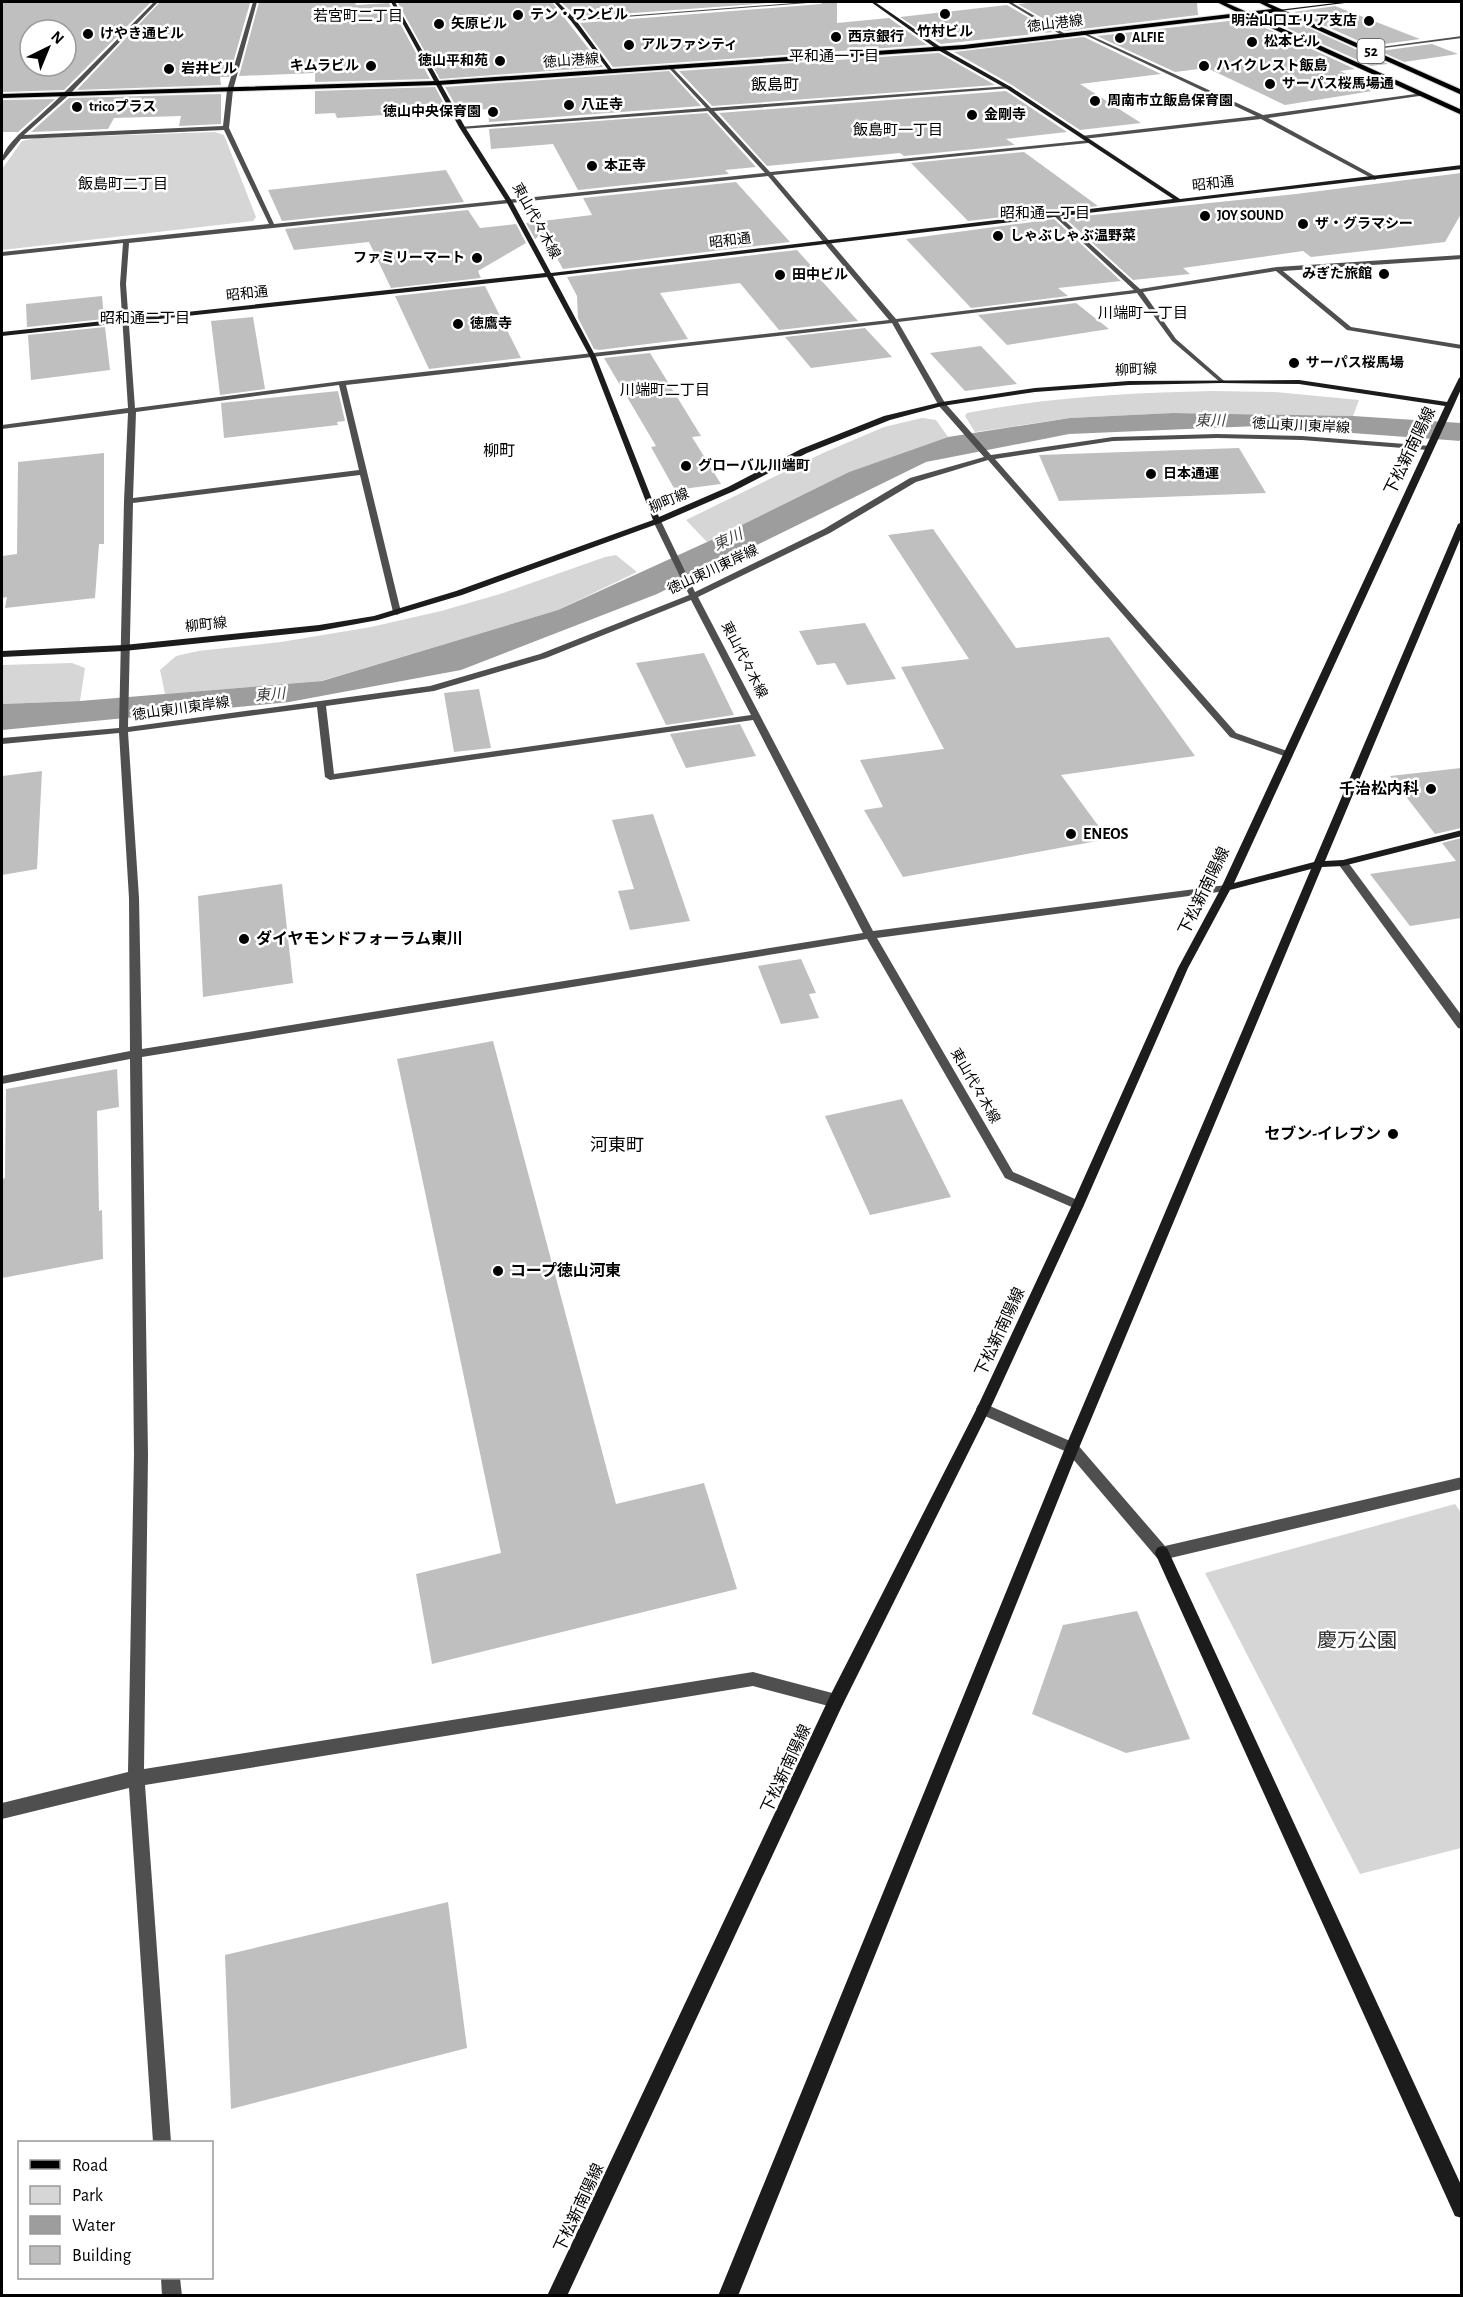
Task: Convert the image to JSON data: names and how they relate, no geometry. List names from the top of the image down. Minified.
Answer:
{"streets":{"main road":["徳山港線","52"],"street":["昭和通","東山代々木線","柳町線","徳山東川東岸線","下松新南陽線"]},"crossings":[["徳山港線","52"],["徳山港線","東山代々木線"],["昭和通","東山代々木線"],["東山代々木線","柳町線"],["東山代々木線","徳山東川東岸線"],["東山代々木線","下松新南陽線"],["柳町線","下松新南陽線"],["徳山東川東岸線","下松新南陽線"]],"districts":["若宮町二丁目","平和通一丁目","飯島町","飯島町一丁目","飯島町二丁目","昭和通一丁目","川端町一丁目","昭和通二丁目","川端町二丁目","柳町","河東町"],"water":["東川"],"parks":["慶万公園"],"places":["竹村ビル","テン・ワンビル","明治山口エリア支店","矢原ビル","けやき通ビル","西京銀行","ALFIE","松本ビル","アルファシティ","徳山平和苑","キムラビル","ハイクレスト飯島","岩井ビル","サーパス桜馬場通","周南市立飯島保育園","八正寺","tricoプラス","徳山中央保育園","金剛寺","本正寺","JOY SOUND","ザ・グラマシー","しゃぶしゃぶ温野菜","ファミリーマート","みぎた旅館","田中ビル","徳鷹寺","サーパス桜馬場","グローバル川端町","日本通運","千治松内科","ENEOS","ダイヤモンドフォーラム東川","セブン-イレブン","コープ徳山河東"],"legend":["Road","Park","Water","Building"],"north":"top right"}
